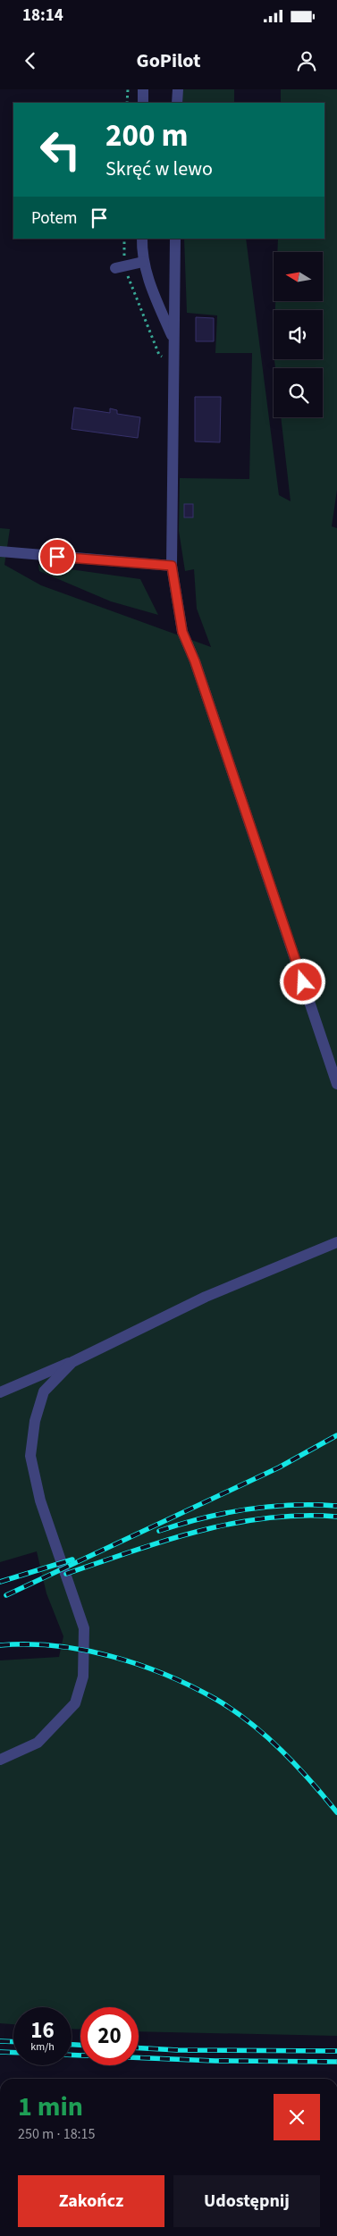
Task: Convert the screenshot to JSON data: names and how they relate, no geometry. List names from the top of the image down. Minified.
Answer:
{"north":"left","page":{"status":"18:14","header":"GoPilot","turn":["200 m","Skręć w lewo"],"then":"Potem","speed":"16 km/h","limit":"20","heading":["1 min","250 m · 18:15"],"buttons":["Zakończ","Udostępnij"]}}
